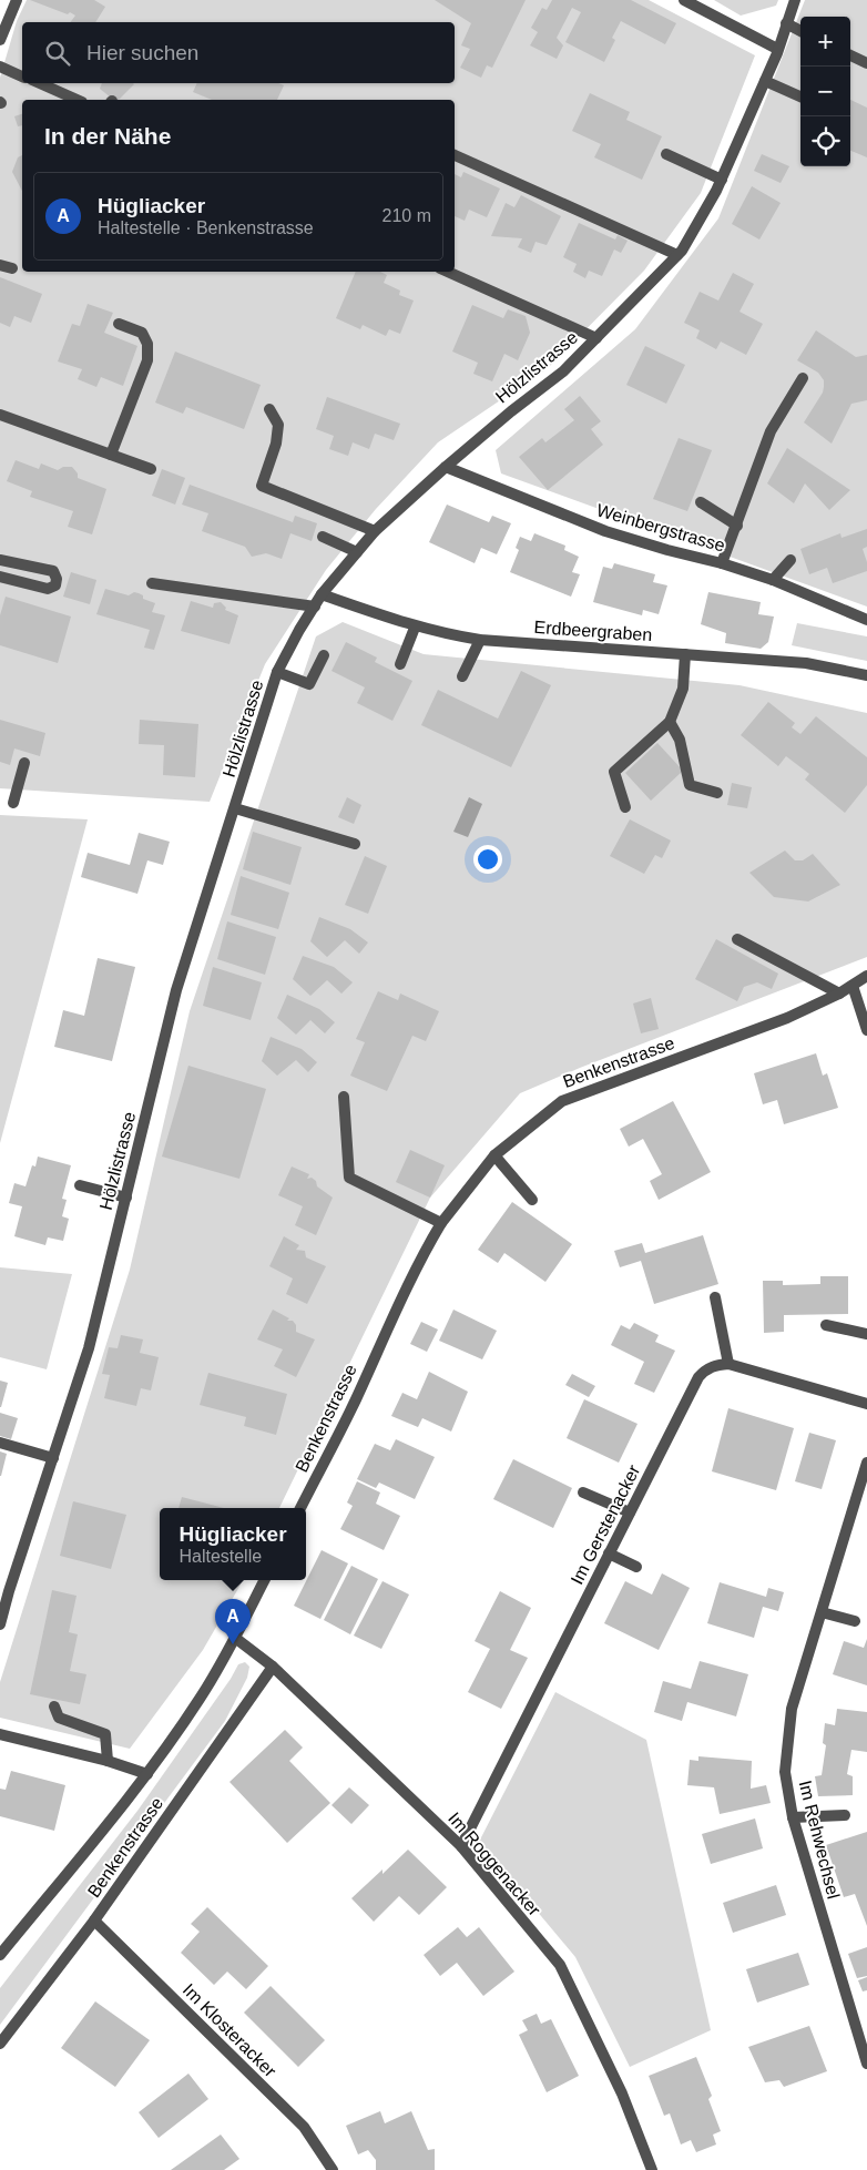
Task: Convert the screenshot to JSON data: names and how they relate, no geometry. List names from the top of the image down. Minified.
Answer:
{"streets":{"street":["Hölzlistrasse","Weinbergstrasse","Erdbeergraben","Benkenstrasse","Im Gerstenacker","Im Rehwechsel","Im Roggenacker","Im Klosteracker"]},"crossings":[["Hölzlistrasse","Weinbergstrasse"],["Hölzlistrasse","Erdbeergraben"],["Benkenstrasse","Im Roggenacker"],["Benkenstrasse","Im Klosteracker"],["Im Gerstenacker","Im Roggenacker"]],"page":{"map_buttons":["+","−"],"search":"Hier suchen","heading":"In der Nähe","list":[{"mark":"A","name":"Hügliacker","note":"Haltestelle · Benkenstrasse","value":"210 m"}],"popup":["Hügliacker","Haltestelle"],"pins":"A"}}
